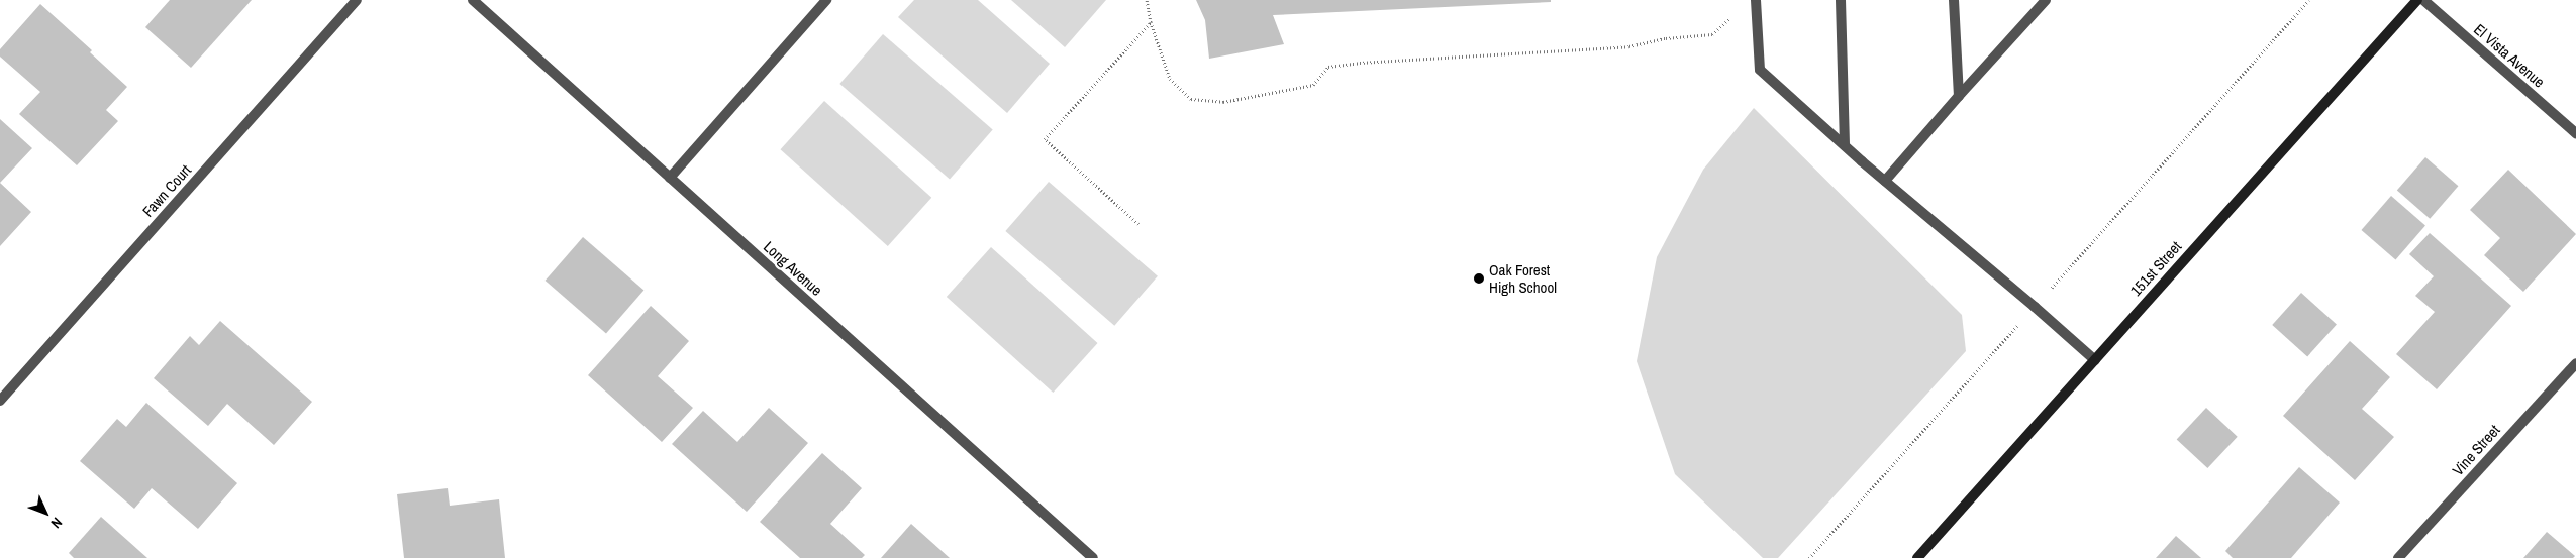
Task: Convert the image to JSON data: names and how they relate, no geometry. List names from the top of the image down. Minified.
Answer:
{"streets":{"street":["El Vista Avenue","Fawn Court","Long Avenue","151st Street","Vine Street"]},"places":["Oak Forest High School"],"north":"bottom right"}
